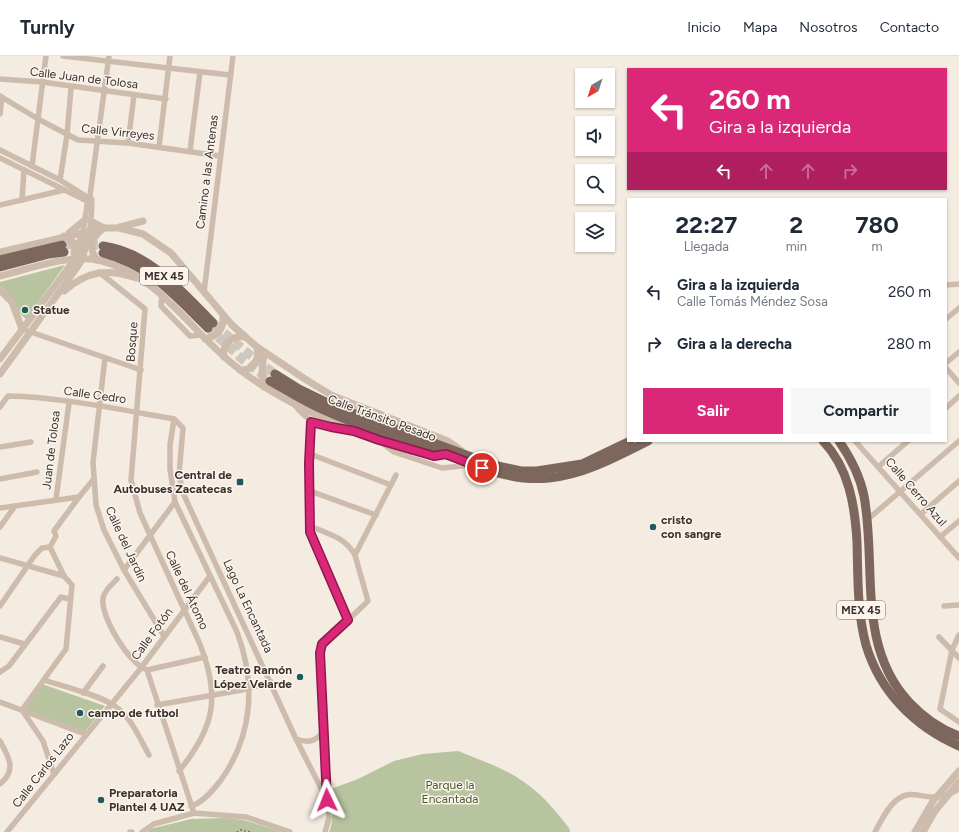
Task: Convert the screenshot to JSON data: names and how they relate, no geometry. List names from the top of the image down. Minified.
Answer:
{"streets":{"main road":["MEX 45","Calle Tránsito Pesado"],"street":["Calle Juan de Tolosa","Calle Virreyes","Camino a las Antenas","Bosque","Calle Cedro","Juan de Tolosa","Calle Cerro Azul","Calle del Jardín","Calle del Átomo","Lago La Encantada","Calle Fotón","Calle Carlos Lazo"]},"crossings":[["Calle Virreyes","Camino a las Antenas"],["Bosque","Calle Cedro"],["Bosque","Calle del Átomo"],["Calle Cedro","Juan de Tolosa"],["Calle Cedro","Calle del Jardín"],["Calle Cedro","Calle del Átomo"],["Calle Cedro","Lago La Encantada"],["Calle del Jardín","Calle Fotón"],["Calle del Átomo","Calle Fotón"],["Calle Fotón","Calle Carlos Lazo"]],"parks":["Parque la Encantada"],"places":{"other":["Statue","cristo con sangre","Teatro Ramón López Velarde","campo de futbol","Preparatoria Plantel 4 UAZ"],"transit":["Central de Autobuses Zacatecas"]},"north":"bottom left","page":{"header":"Turnly","nav":["Inicio","Mapa","Nosotros","Contacto"],"turn":["260 m","Gira a la izquierda"],"eta":["22:27","Llegada","2","min","780","m"],"list":[{"name":"Gira a la izquierda","note":"Calle Tomás Méndez Sosa","value":"260 m"},{"name":"Gira a la derecha","value":"280 m"}],"buttons":["Salir","Compartir"]}}
